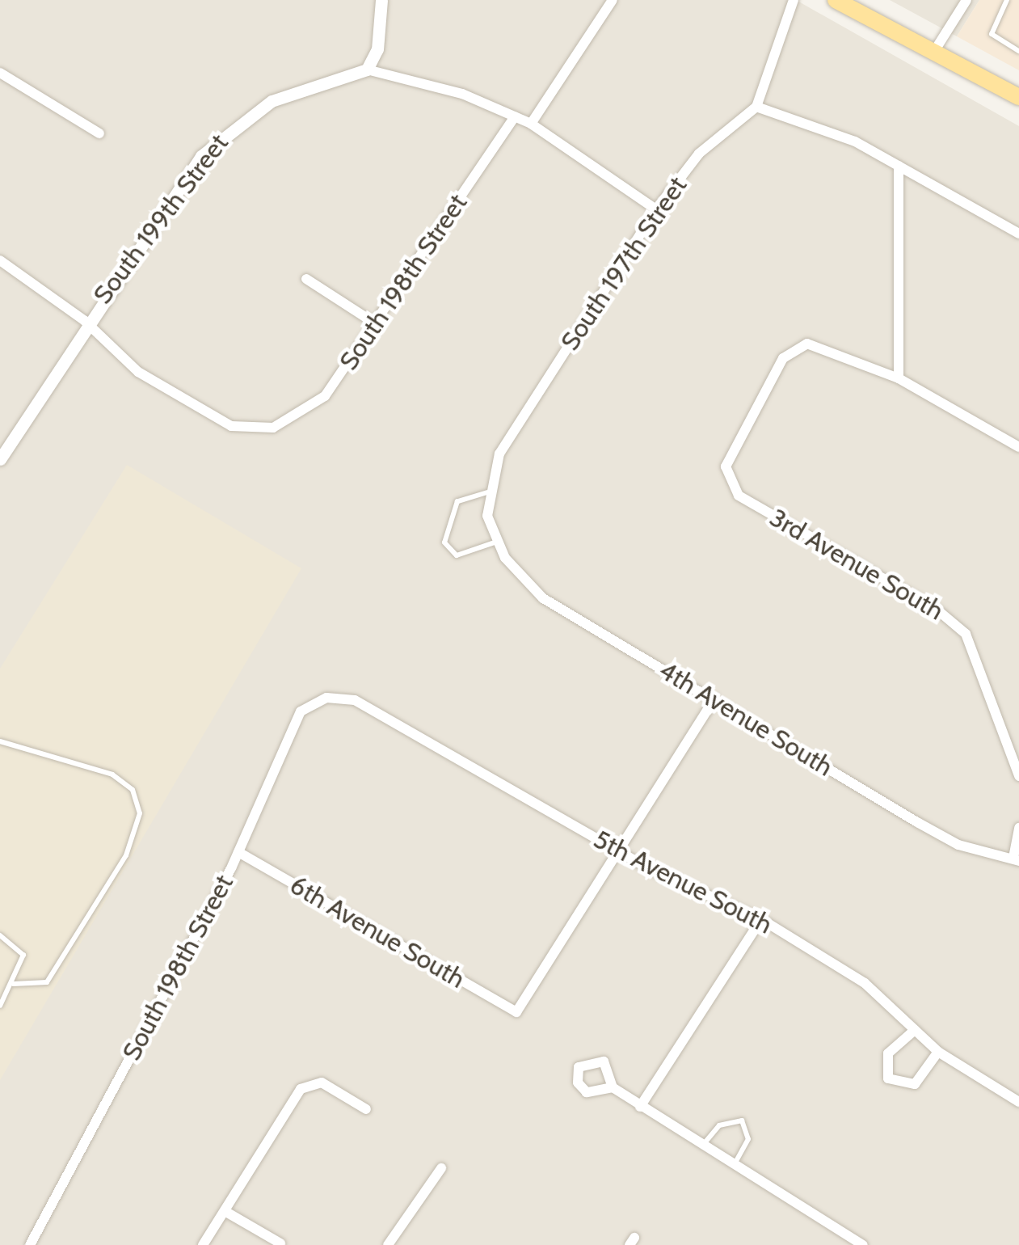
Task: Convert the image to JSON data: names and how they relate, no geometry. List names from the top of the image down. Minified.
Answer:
{"streets":{"street":["South 199th Street","South 197th Street","South 198th Street","3rd Avenue South","4th Avenue South","5th Avenue South","6th Avenue South"]},"crossings":[["South 199th Street","South 198th Street"],["South 197th Street","4th Avenue South"],["South 198th Street","5th Avenue South"],["South 198th Street","6th Avenue South"],["5th Avenue South","6th Avenue South"]]}
